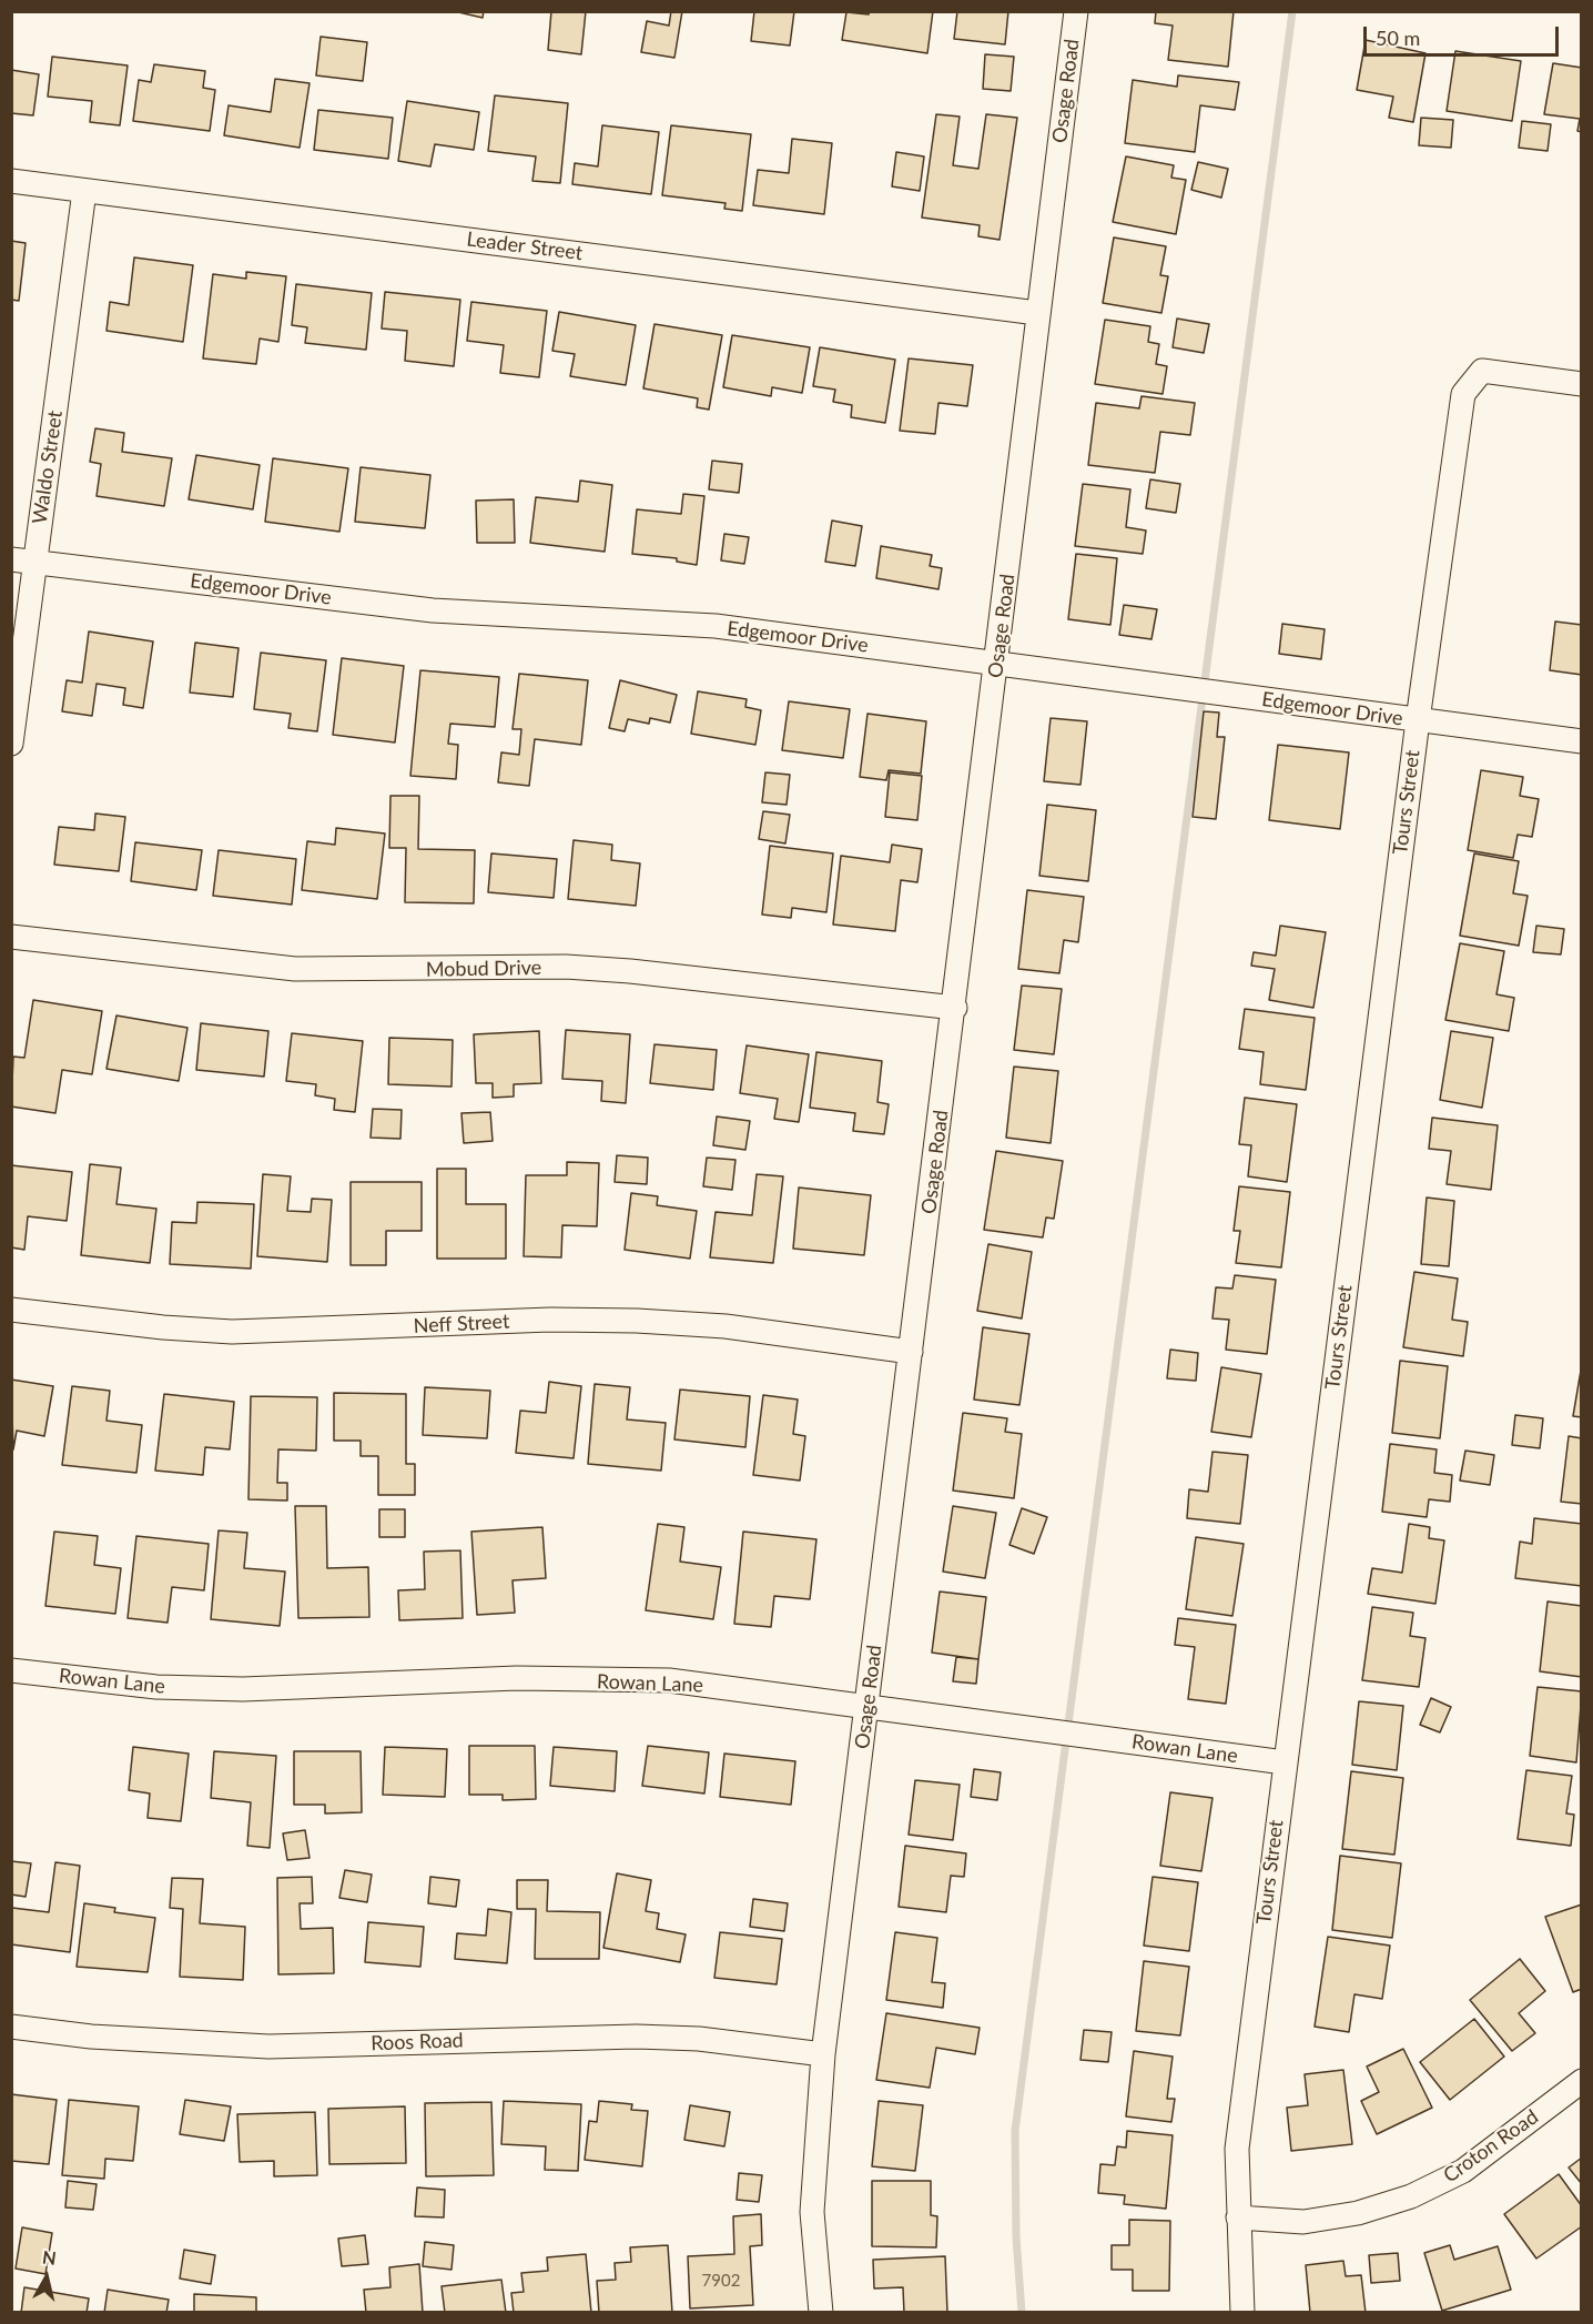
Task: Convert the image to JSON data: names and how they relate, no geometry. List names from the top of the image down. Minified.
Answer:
{"streets":{"street":["Osage Road","Leader Street","Waldo Street","Edgemoor Drive","Tours Street","Mobud Drive","Neff Street","Rowan Lane","Roos Road","Croton Road"]},"crossings":[["Osage Road","Leader Street"],["Osage Road","Edgemoor Drive"],["Osage Road","Mobud Drive"],["Osage Road","Neff Street"],["Osage Road","Rowan Lane"],["Osage Road","Roos Road"],["Leader Street","Waldo Street"],["Waldo Street","Edgemoor Drive"],["Edgemoor Drive","Tours Street"],["Tours Street","Rowan Lane"],["Tours Street","Croton Road"]],"house_numbers":["7902"],"scale_bar":"50 m","north":"top"}
